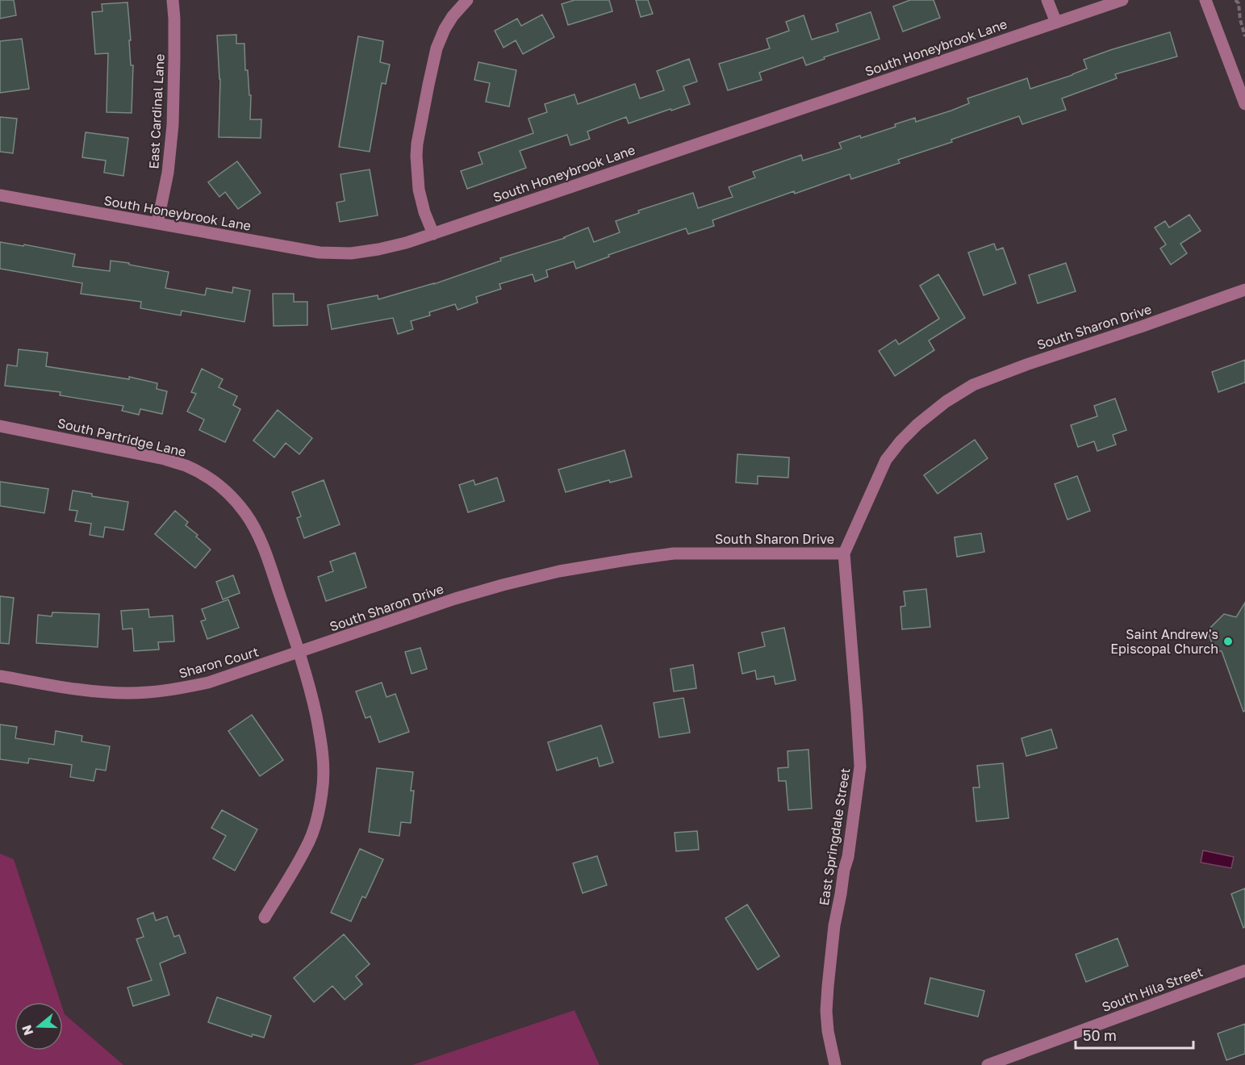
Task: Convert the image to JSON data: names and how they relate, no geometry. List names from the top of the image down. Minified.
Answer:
{"streets":{"street":["South Honeybrook Lane","East Cardinal Lane","South Sharon Drive","South Partridge Lane","Sharon Court","East Springdale Street","South Hila Street"]},"crossings":[["South Honeybrook Lane","East Cardinal Lane"],["South Sharon Drive","South Partridge Lane"],["South Sharon Drive","Sharon Court"],["South Sharon Drive","East Springdale Street"],["South Partridge Lane","Sharon Court"]],"places":["Saint Andrew's Episcopal Church"],"scale_bar":"50 m","north":"left"}
